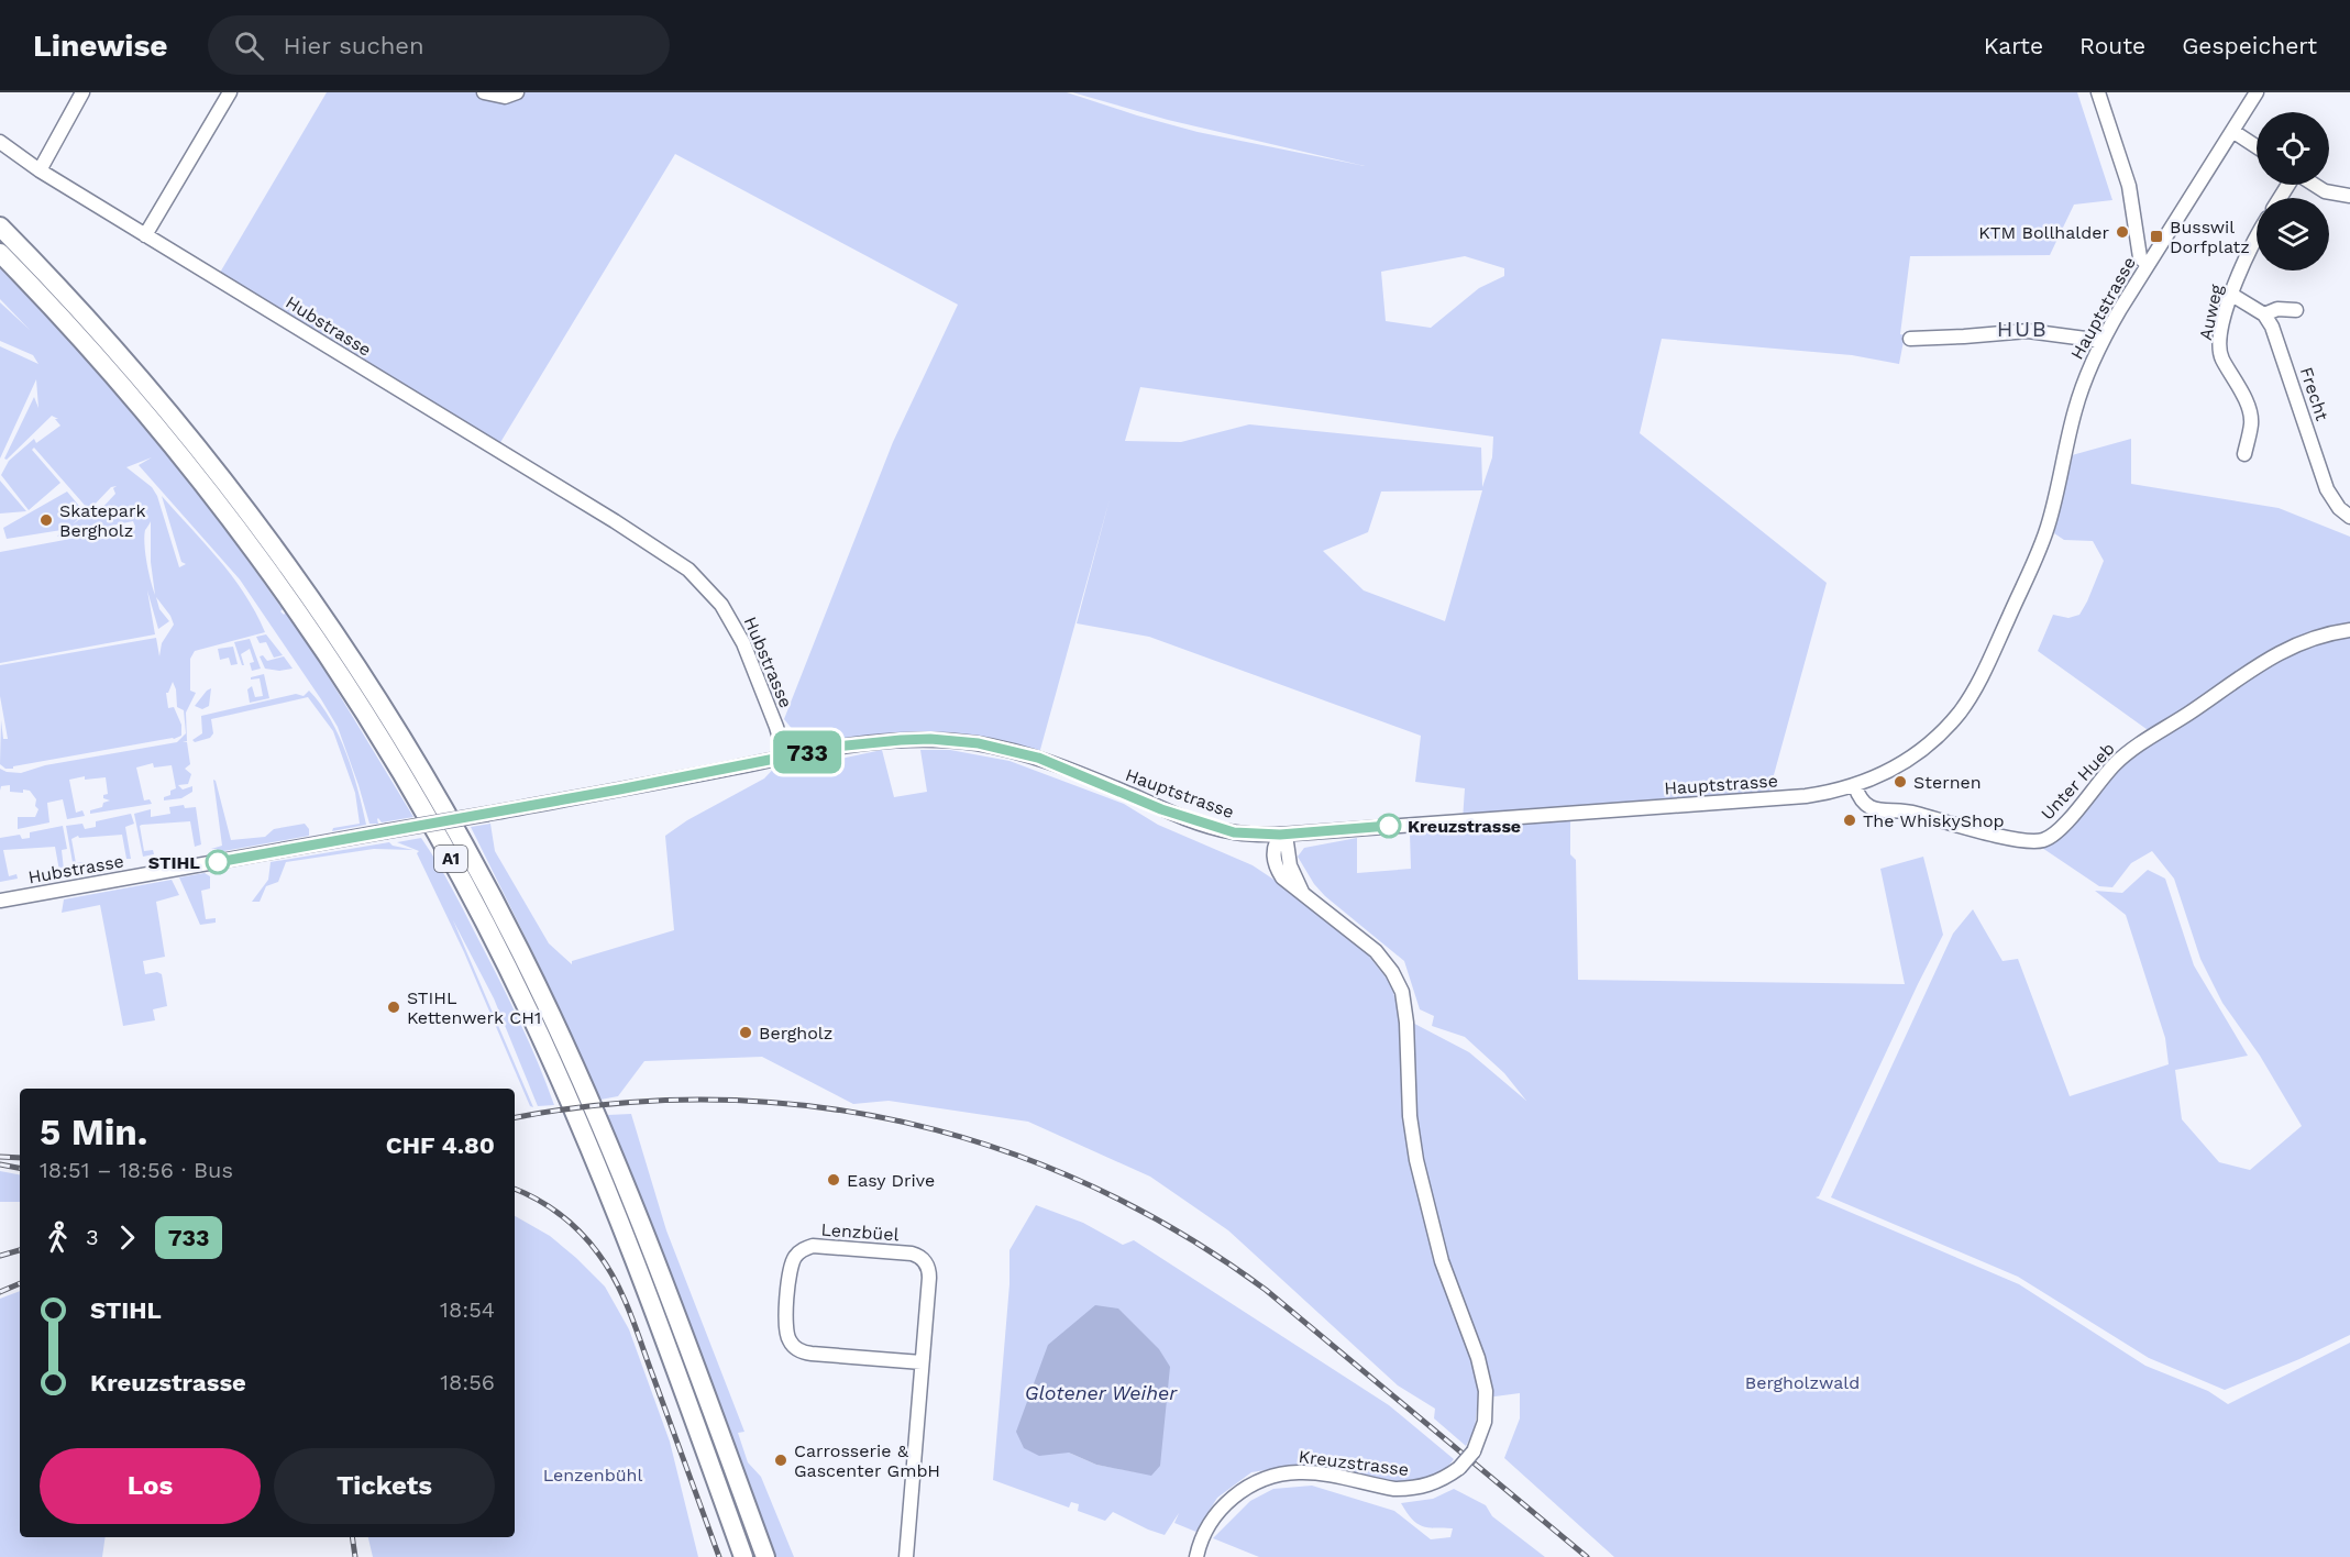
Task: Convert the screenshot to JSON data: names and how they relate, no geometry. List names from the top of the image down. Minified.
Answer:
{"streets":{"highway":["A1"],"street":["Hauptstrasse","Auweg","Hubstrasse","Frecht","Unter Hueb","Lenzbüel","Kreuzstrasse"]},"crossings":[["Hauptstrasse","Hubstrasse"],["Hauptstrasse","Unter Hueb"],["Hauptstrasse","Kreuzstrasse"]],"districts":["HUB"],"water":["Glotener Weiher"],"parks":["Bergholzwald","Lenzenbühl"],"places":{"other":["KTM Bollhalder","Skatepark Bergholz","Sternen","The WhiskyShop","Kreuzstrasse","STIHL","STIHL Kettenwerk CH1","Bergholz","Easy Drive","Carrosserie & Gascenter GmbH"],"transit":["Busswil Dorfplatz"]},"lines":["bus line 733"],"page":{"header":"Linewise","search":"Hier suchen","nav":["Karte","Route","Gespeichert"],"on_map":"733","heading":["5 Min.","18:51 – 18:56 · Bus","CHF 4.80"],"legs":["3","733"],"list":[{"name":"STIHL","value":"18:54"},{"name":"Kreuzstrasse","value":"18:56"}],"buttons":["Los","Tickets"]}}
